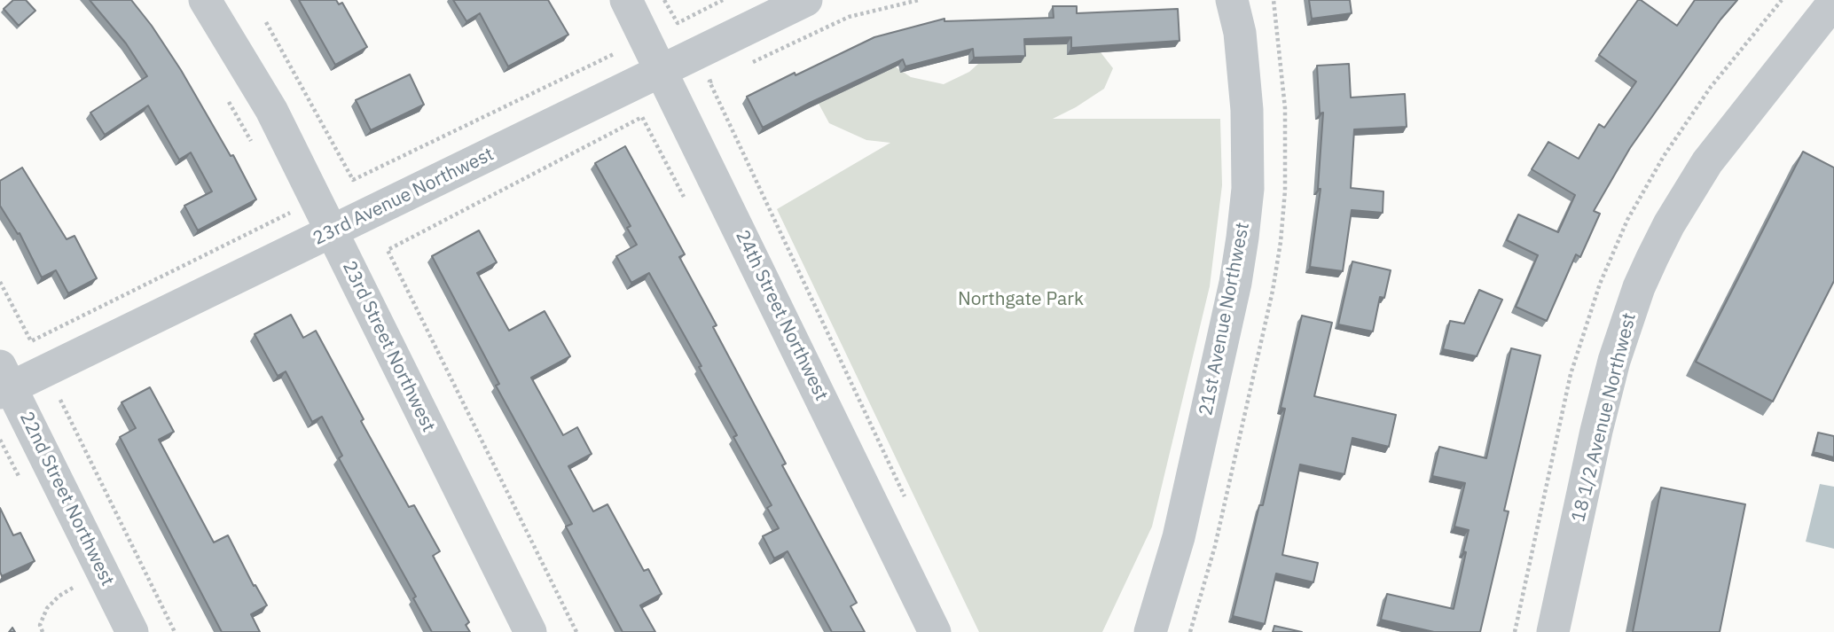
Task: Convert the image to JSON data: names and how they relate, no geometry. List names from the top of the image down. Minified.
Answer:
{"streets":{"street":["23rd Avenue Northwest","24th Street Northwest","21st Avenue Northwest","23rd Street Northwest","18 1/2 Avenue Northwest","22nd Street Northwest"]},"crossings":[["23rd Avenue Northwest","24th Street Northwest"],["23rd Avenue Northwest","23rd Street Northwest"],["23rd Avenue Northwest","22nd Street Northwest"]],"parks":["Northgate Park"]}
